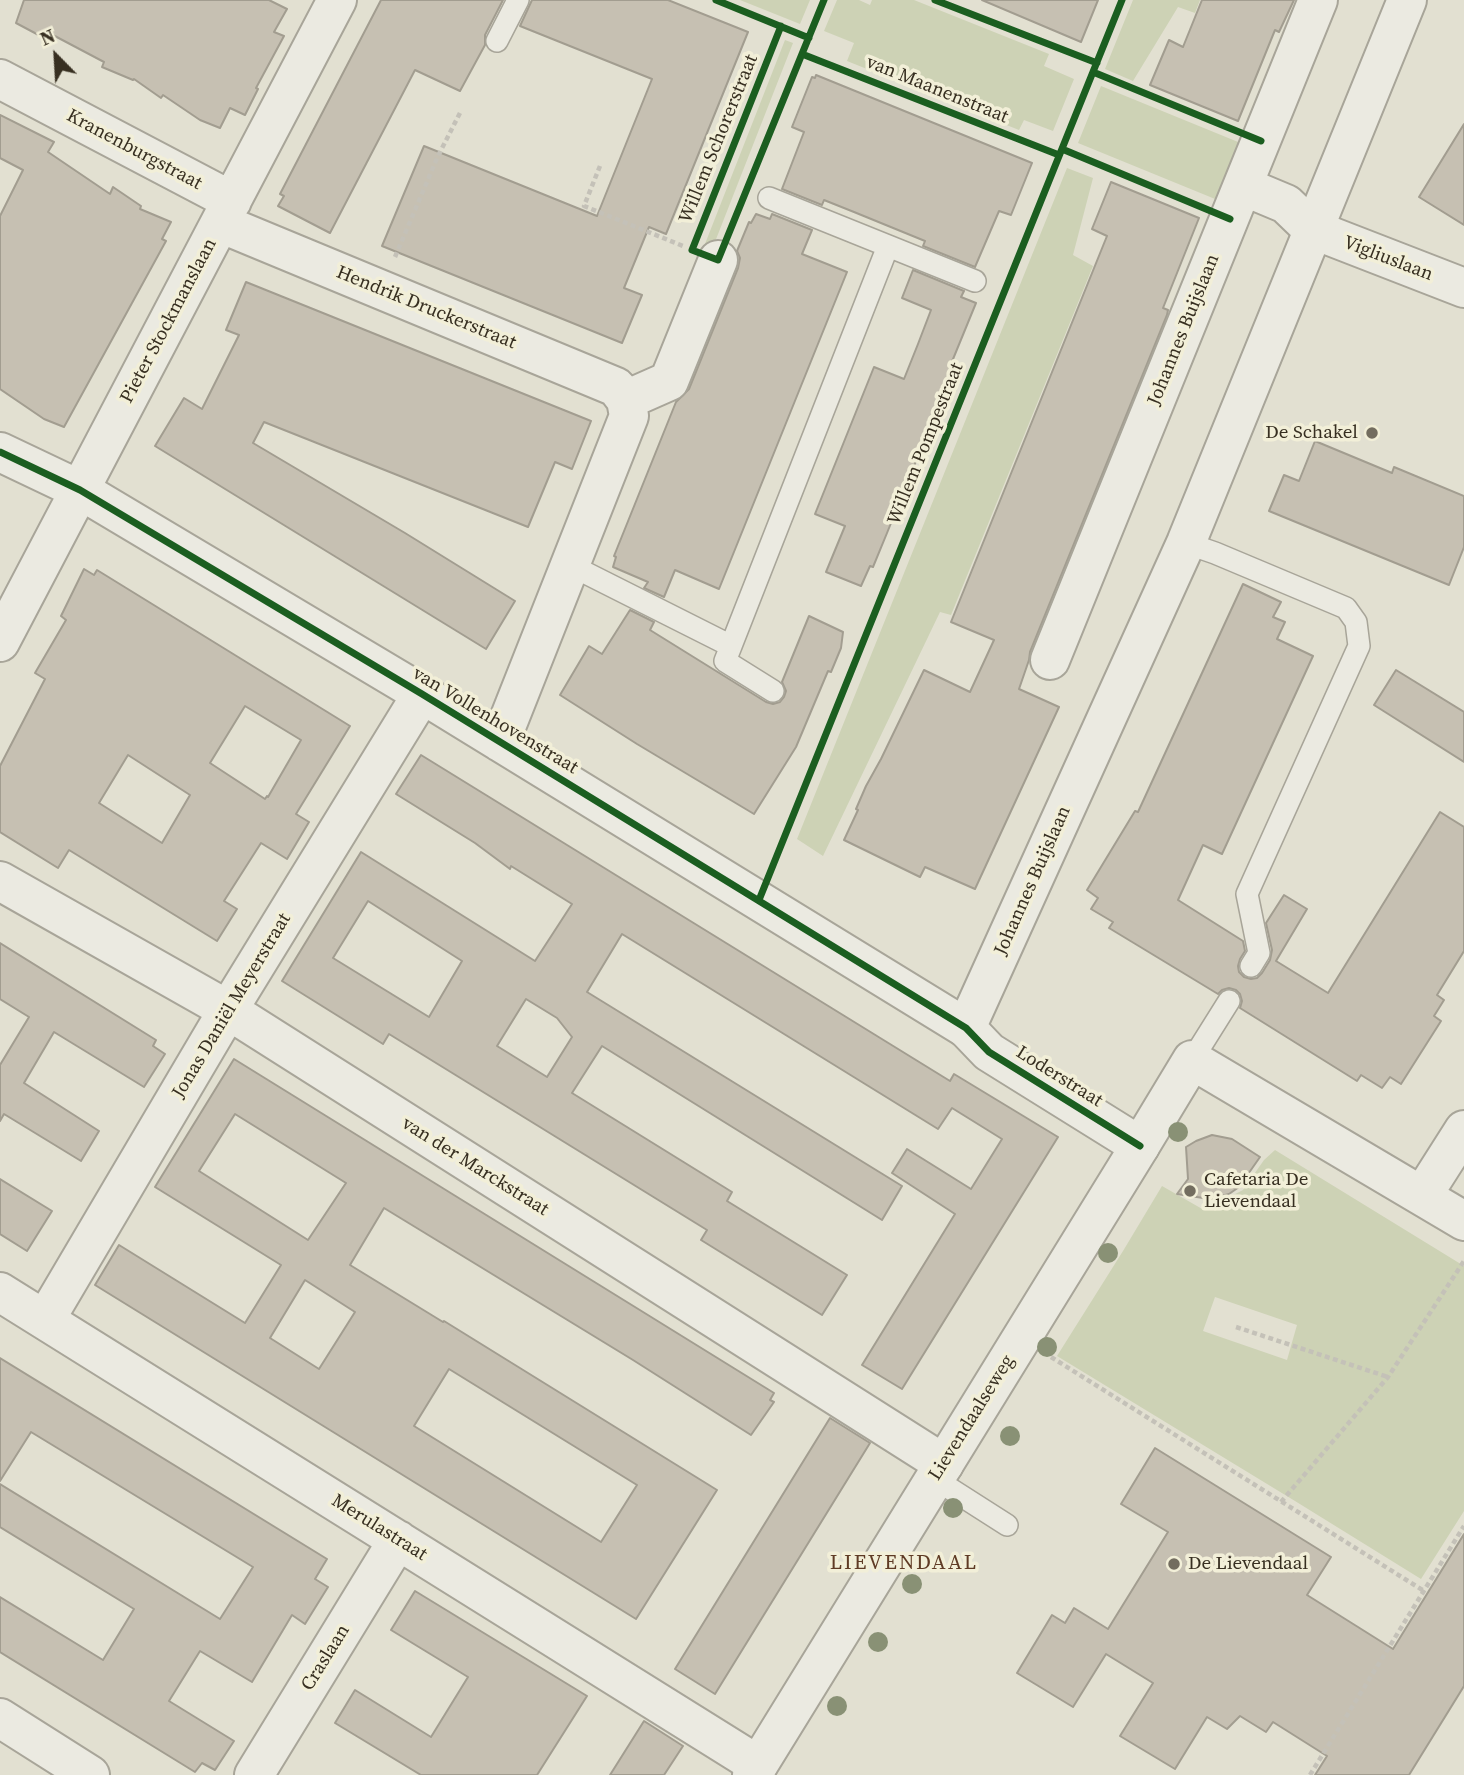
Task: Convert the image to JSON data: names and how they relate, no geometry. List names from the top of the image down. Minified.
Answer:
{"streets":{"street":["Kranenburgstraat","Vigliuslaan","Hendrik Druckerstraat","Pieter Stockmanslaan","Johannes Buijslaan","van Vollenhovenstraat","Jonas Daniël Meyerstraat","Loderstraat","van der Marckstraat","Lievendaalseweg","Merulastraat","Craslaan"],"cycle path":["van Maanenstraat","Willem Schorerstraat","Willem Pompestraat"]},"crossings":[["Kranenburgstraat","Hendrik Druckerstraat"],["Kranenburgstraat","Pieter Stockmanslaan"],["Vigliuslaan","Johannes Buijslaan"],["Hendrik Druckerstraat","Pieter Stockmanslaan"],["Pieter Stockmanslaan","van Vollenhovenstraat"],["Johannes Buijslaan","van Vollenhovenstraat"],["Johannes Buijslaan","Loderstraat"],["van Vollenhovenstraat","Jonas Daniël Meyerstraat"],["van Vollenhovenstraat","Loderstraat"],["Jonas Daniël Meyerstraat","van der Marckstraat"],["Jonas Daniël Meyerstraat","Merulastraat"],["Loderstraat","Lievendaalseweg"],["van der Marckstraat","Lievendaalseweg"],["Lievendaalseweg","Merulastraat"],["Merulastraat","Craslaan"]],"districts":["LIEVENDAAL"],"places":["De Schakel","Cafetaria De Lievendaal","De Lievendaal"],"north":"top left"}
